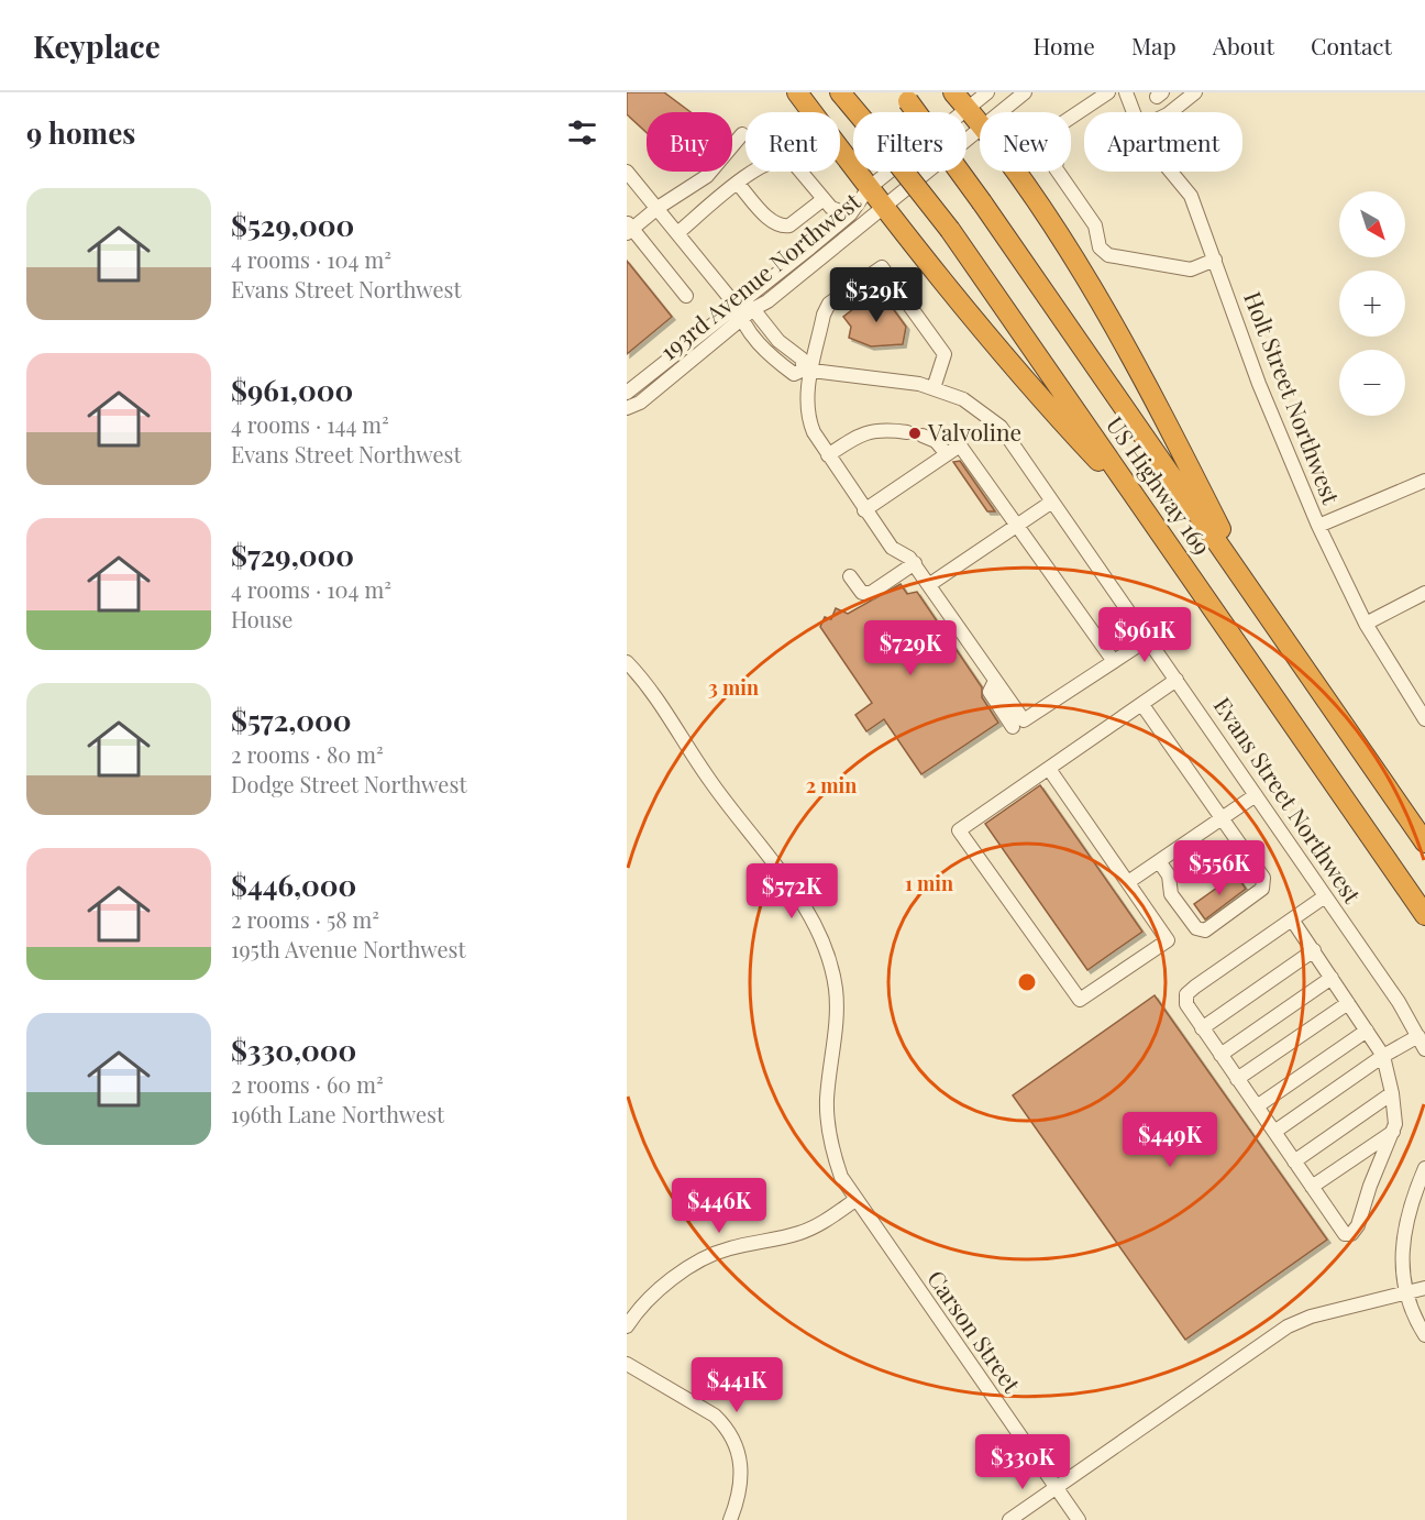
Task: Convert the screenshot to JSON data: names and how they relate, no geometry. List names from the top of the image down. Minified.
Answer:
{"streets":{"highway":["US Highway 169"],"street":["193rd Avenue Northwest","Holt Street Northwest","Evans Street Northwest","Carson Street"]},"crossings":[["193rd Avenue Northwest","Evans Street Northwest"]],"places":["Valvoline"],"north":"bottom right","page":{"header":"Keyplace","nav":["Home","Map","About","Contact"],"heading":"9 homes","chip":["Buy","Rent","Filters","New","Apartment"],"list":[{"name":"$529,000","note":"4 rooms · 104 m² · Evans Street Northwest"},{"name":"$961,000","note":"4 rooms · 144 m² · Evans Street Northwest"},{"name":"$729,000","note":"4 rooms · 104 m² · House"},{"name":"$572,000","note":"2 rooms · 80 m² · Dodge Street Northwest"},{"name":"$446,000","note":"2 rooms · 58 m² · 195th Avenue Northwest"},{"name":"$330,000","note":"2 rooms · 60 m² · 196th Lane Northwest"}],"map_buttons":["+","−"],"price":["$529K","$961K","$729K","$556K","$572K","$449K","$446K","$441K","$330K"]},"rings":["3 min","2 min","1 min"]}
